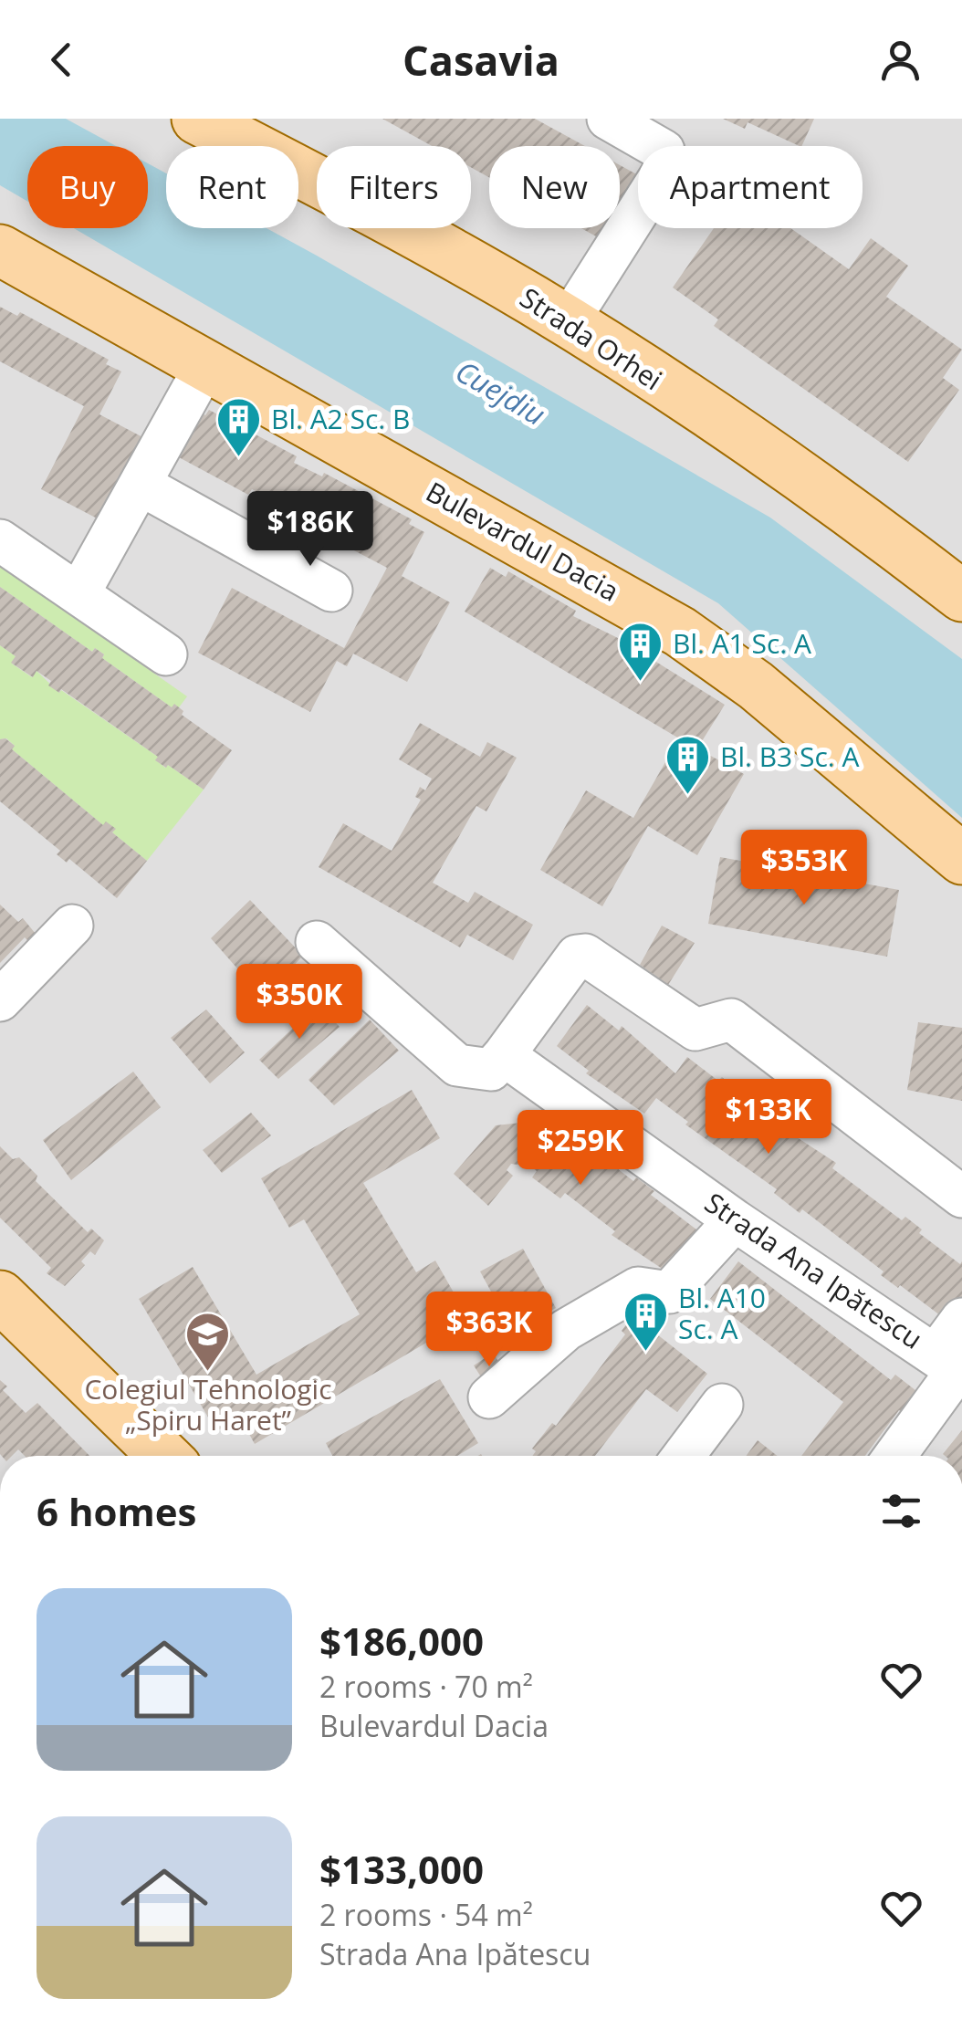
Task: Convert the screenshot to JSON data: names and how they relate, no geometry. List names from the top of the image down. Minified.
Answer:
{"streets":{"main road":["Strada Orhei","Bulevardul Dacia"],"street":["Strada Ana Ipătescu"]},"water":["Cuejdiu"],"places":{"building":["Bl. A2 Sc. B","Bl. A1 Sc. A","Bl. B3 Sc. A","Bl. A10 Sc. A"],"school or university":["Colegiul Tehnologic „Spiru Haret”"]},"page":{"header":"Casavia","chip":["Buy","Rent","Filters","New","Apartment"],"price":["$186K","$353K","$350K","$133K","$259K","$363K"],"heading":"6 homes","list":[{"name":"$186,000","note":"2 rooms · 70 m² · Bulevardul Dacia"},{"name":"$133,000","note":"2 rooms · 54 m² · Strada Ana Ipătescu"}]}}
